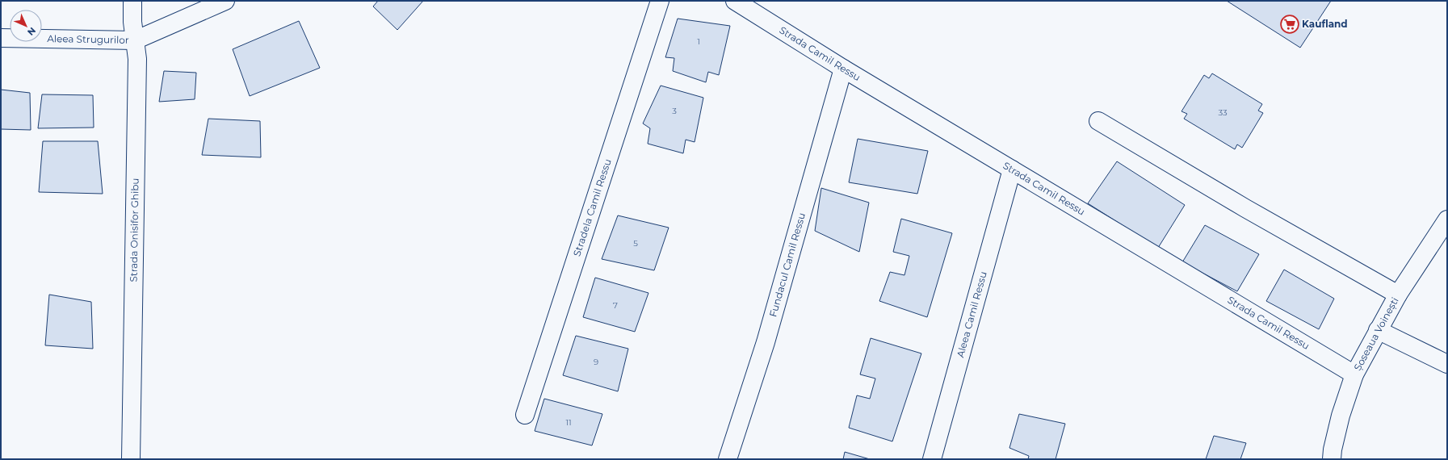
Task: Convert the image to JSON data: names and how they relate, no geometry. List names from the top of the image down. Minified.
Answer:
{"streets":{"street":["Aleea Strugurilor","Strada Camil Ressu","Stradela Camil Ressu","Strada Onisifor Ghibu","Fundacul Camil Ressu","Aleea Camil Ressu","Șoseaua Voinești"]},"crossings":[["Aleea Strugurilor","Strada Onisifor Ghibu"],["Strada Camil Ressu","Fundacul Camil Ressu"],["Strada Camil Ressu","Aleea Camil Ressu"],["Strada Camil Ressu","Șoseaua Voinești"]],"places":{"supermarket":["Kaufland"]},"house_numbers":["1","3","33","5","7","9","11"],"north":"bottom right"}
